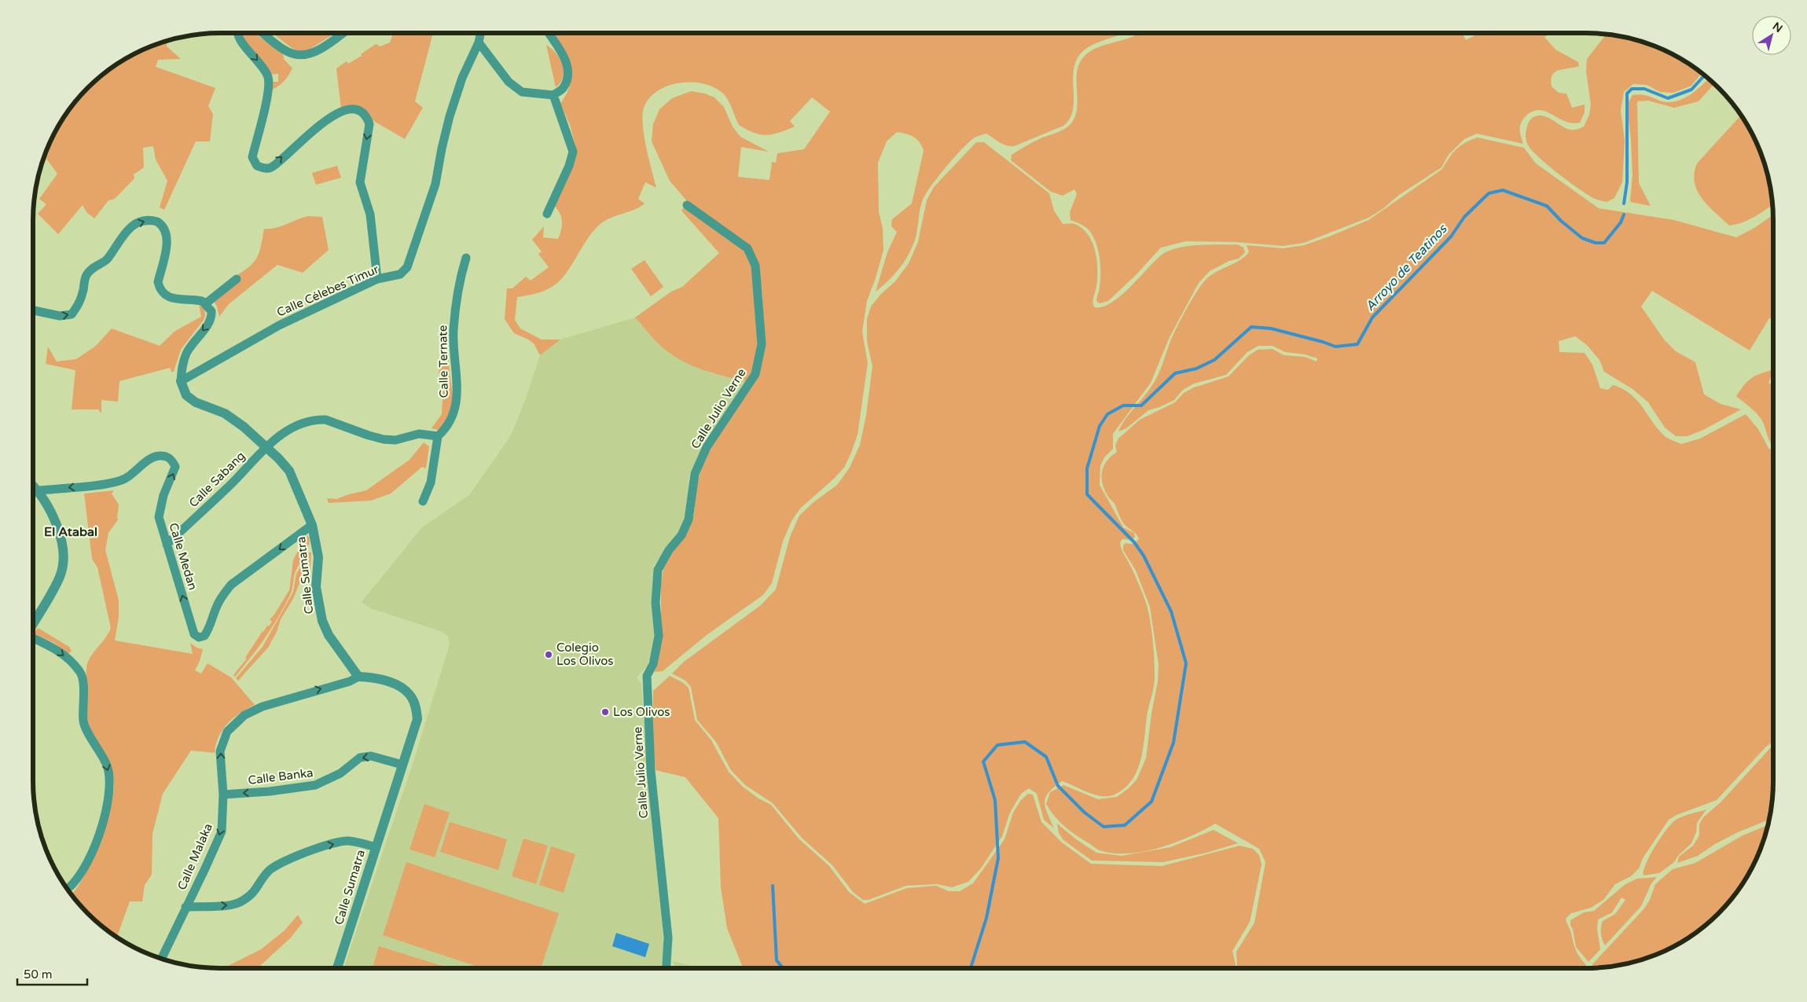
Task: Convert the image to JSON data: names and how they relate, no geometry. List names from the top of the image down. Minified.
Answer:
{"streets":{"street":["Calle Célebes Timur","Calle Ternate","Calle Julio Verne","Calle Sabang","Calle Medan","Calle Sumatra","Calle Banka","Calle Malaka"]},"crossings":[["Calle Célebes Timur","Calle Sumatra"],["Calle Sabang","Calle Medan"],["Calle Sabang","Calle Sumatra"],["Calle Medan","Calle Sumatra"],["Calle Sumatra","Calle Banka"],["Calle Sumatra","Calle Malaka"],["Calle Banka","Calle Malaka"]],"districts":["El Atabal"],"water":["Arroyo de Teatinos"],"places":["Colegio Los Olivos","Los Olivos"],"scale_bar":"50 m","north":"top right"}
